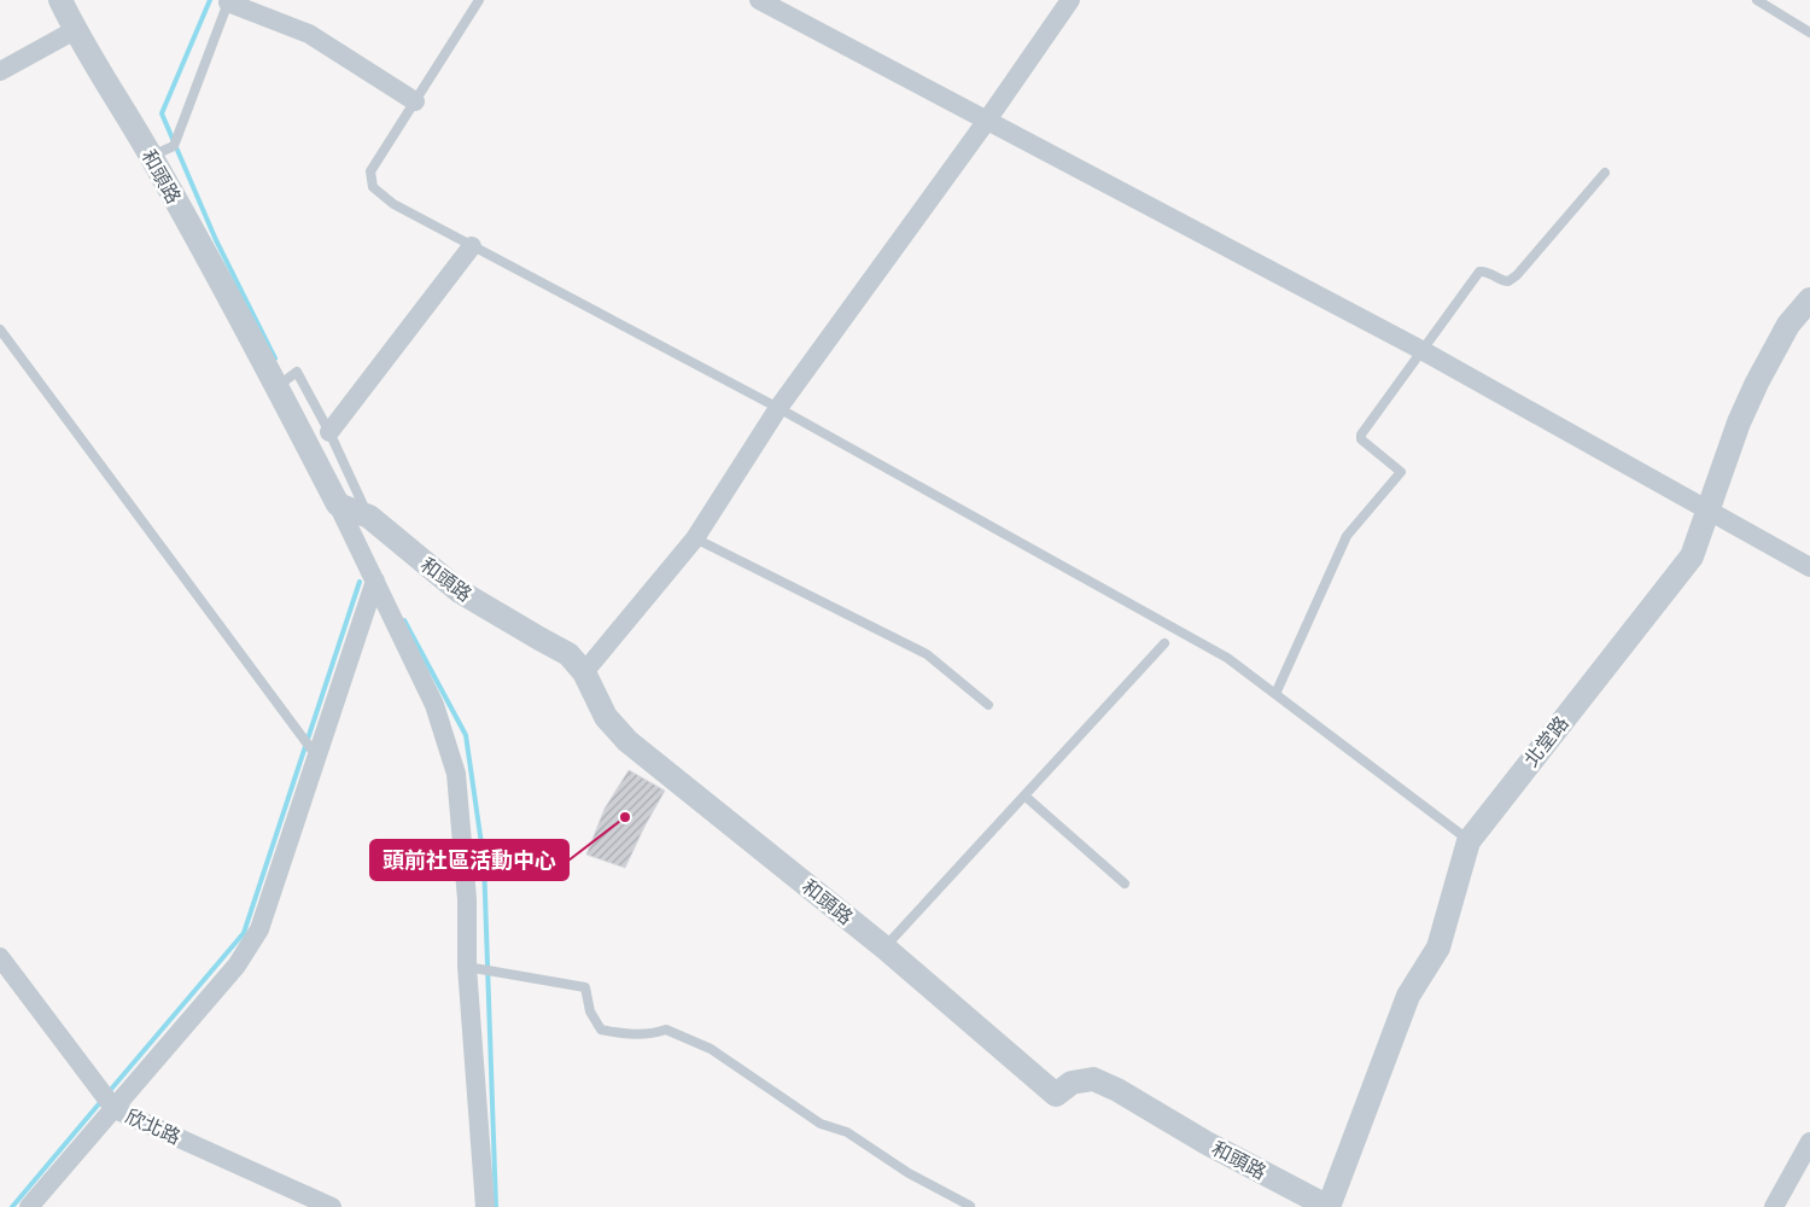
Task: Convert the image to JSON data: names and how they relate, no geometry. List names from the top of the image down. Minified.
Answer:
{"streets":{"street":["和頭路","北堂路","欣北路"]},"crossings":[["和頭路","北堂路"]],"places":["頭前社區活動中心"]}
